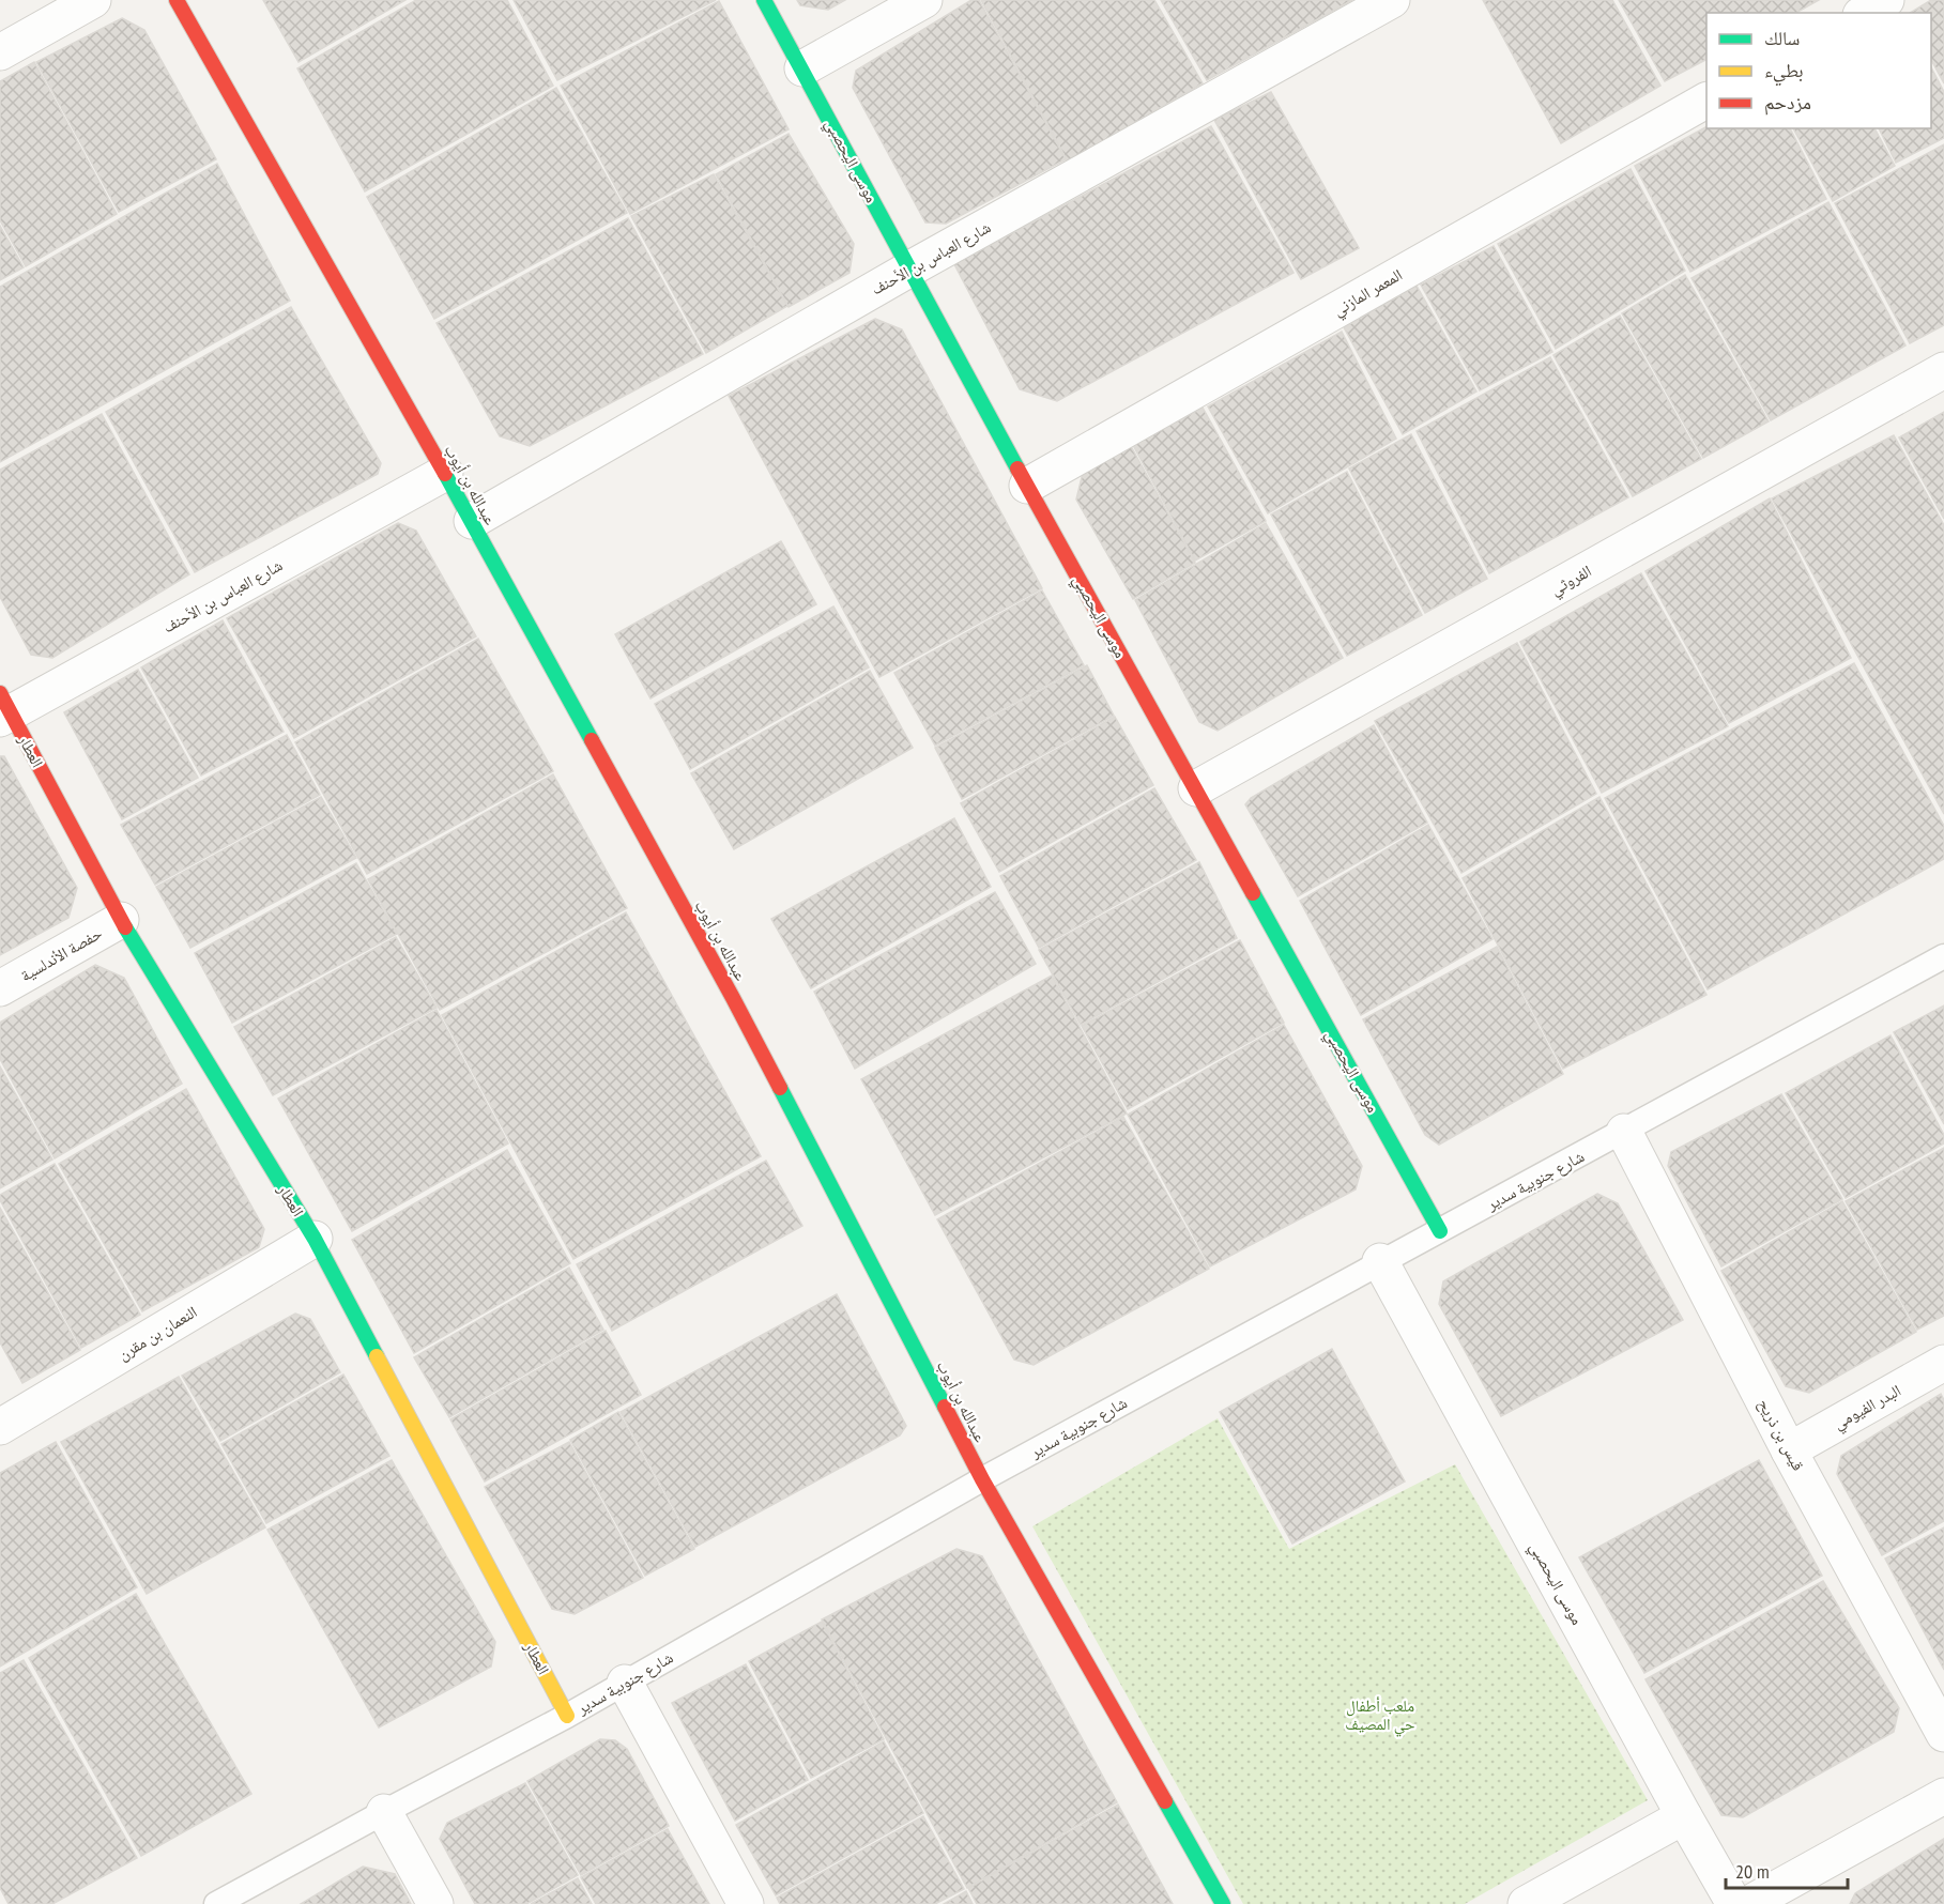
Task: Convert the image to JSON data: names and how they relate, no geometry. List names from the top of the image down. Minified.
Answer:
{"streets":{"street":["موسى اليحصبي","شارع العباس بن الأحنف","المعمر المازني","عبدالله بن أيوب","الفروثي","العطار","حفصة الأندلسية","النعمان بن مقرن","البدر الفيومي","قيس بن ذريح"],"lane":["شارع جنوبية سدير"]},"crossings":[["موسى اليحصبي","شارع العباس بن الأحنف"],["موسى اليحصبي","المعمر المازني"],["موسى اليحصبي","الفروثي"],["موسى اليحصبي","شارع جنوبية سدير"],["شارع العباس بن الأحنف","عبدالله بن أيوب"],["شارع العباس بن الأحنف","العطار"],["عبدالله بن أيوب","شارع جنوبية سدير"],["العطار","حفصة الأندلسية"],["العطار","شارع جنوبية سدير"],["العطار","النعمان بن مقرن"],["شارع جنوبية سدير","قيس بن ذريح"],["البدر الفيومي","قيس بن ذريح"]],"parks":["ملعب أطفال حي المصيف"],"legend":["سالك","بطيء","مزدحم"],"scale_bar":"20 m"}
